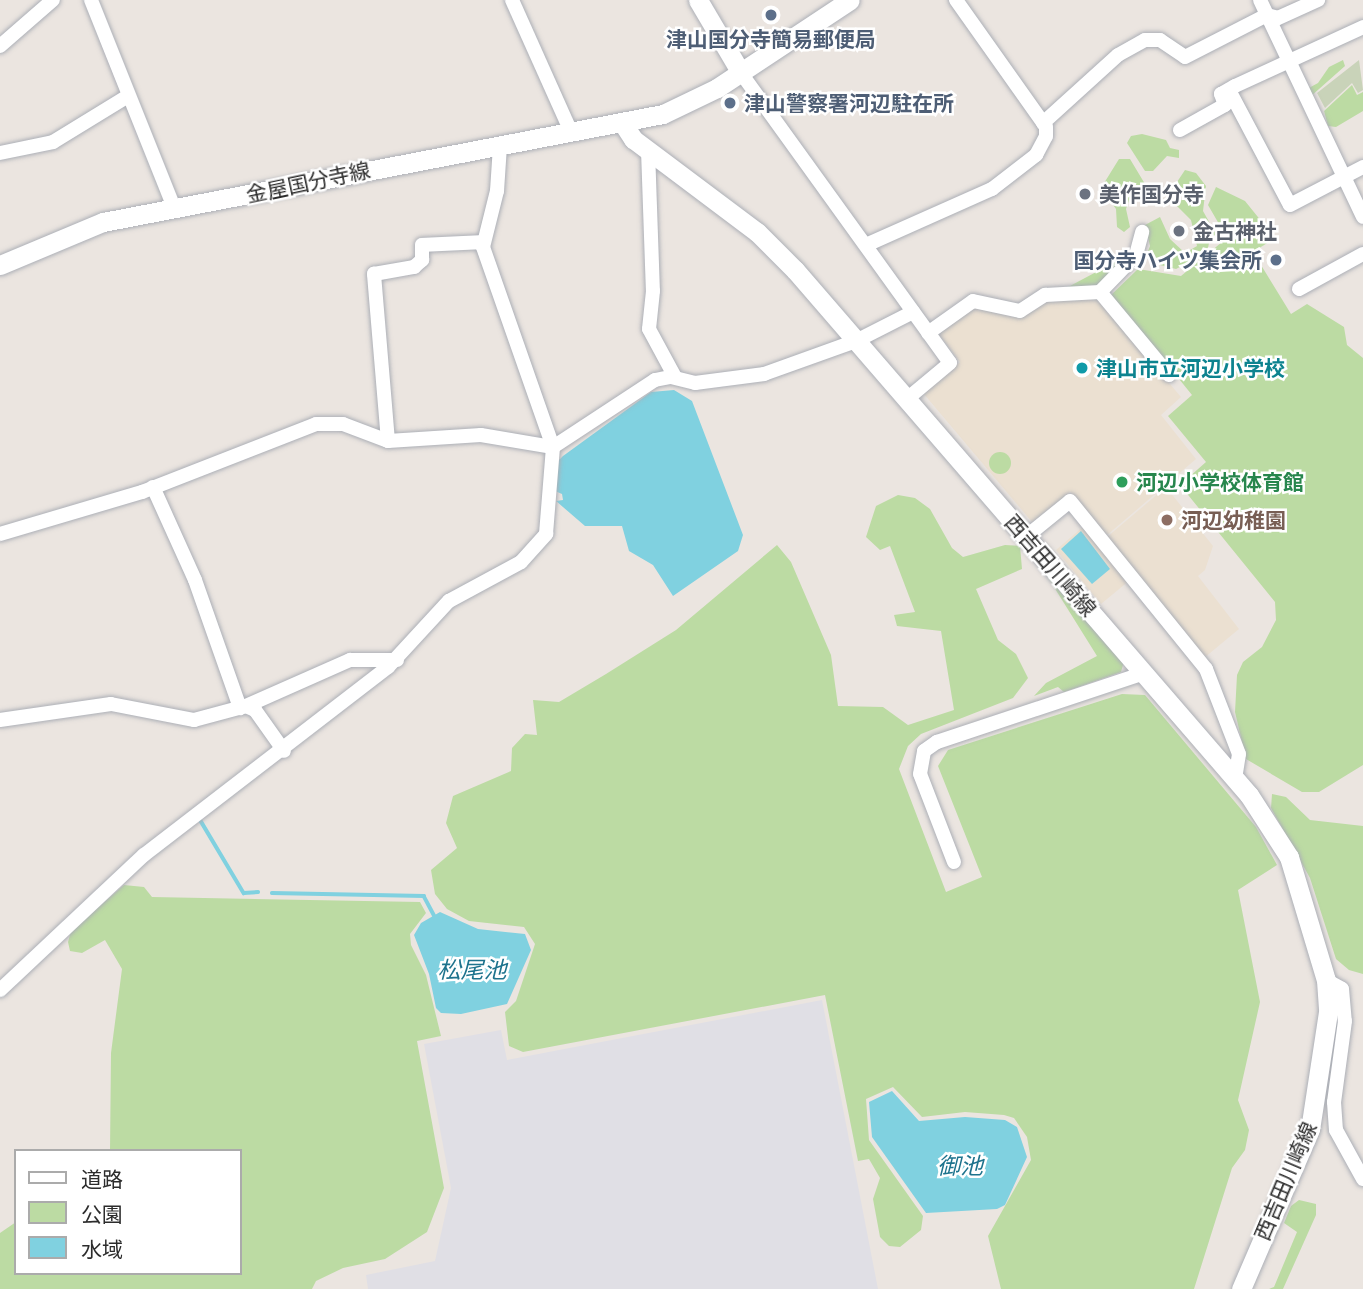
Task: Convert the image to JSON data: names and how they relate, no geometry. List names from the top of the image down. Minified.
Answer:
{"streets":{"main road":["金屋国分寺線","西吉田川崎線"]},"crossings":[["金屋国分寺線","西吉田川崎線"]],"water":["松尾池","御池"],"places":["津山国分寺簡易郵便局","津山警察署河辺駐在所","美作国分寺","金古神社","国分寺ハイツ集会所","津山市立河辺小学校","河辺小学校体育館","河辺幼稚園"],"legend":["道路","公園","水域"]}
